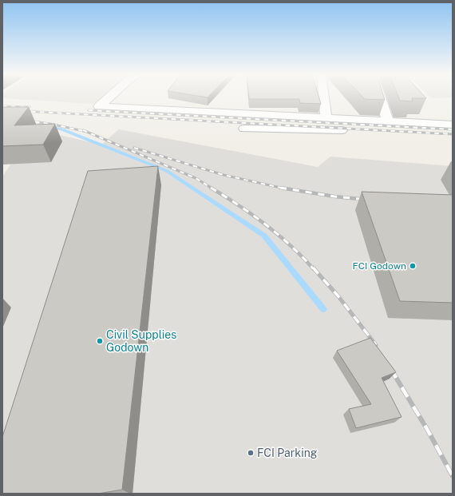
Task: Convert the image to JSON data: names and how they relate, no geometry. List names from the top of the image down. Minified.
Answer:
{"places":["FCI Godown","Civil Supplies Godown","FCI Parking"]}
